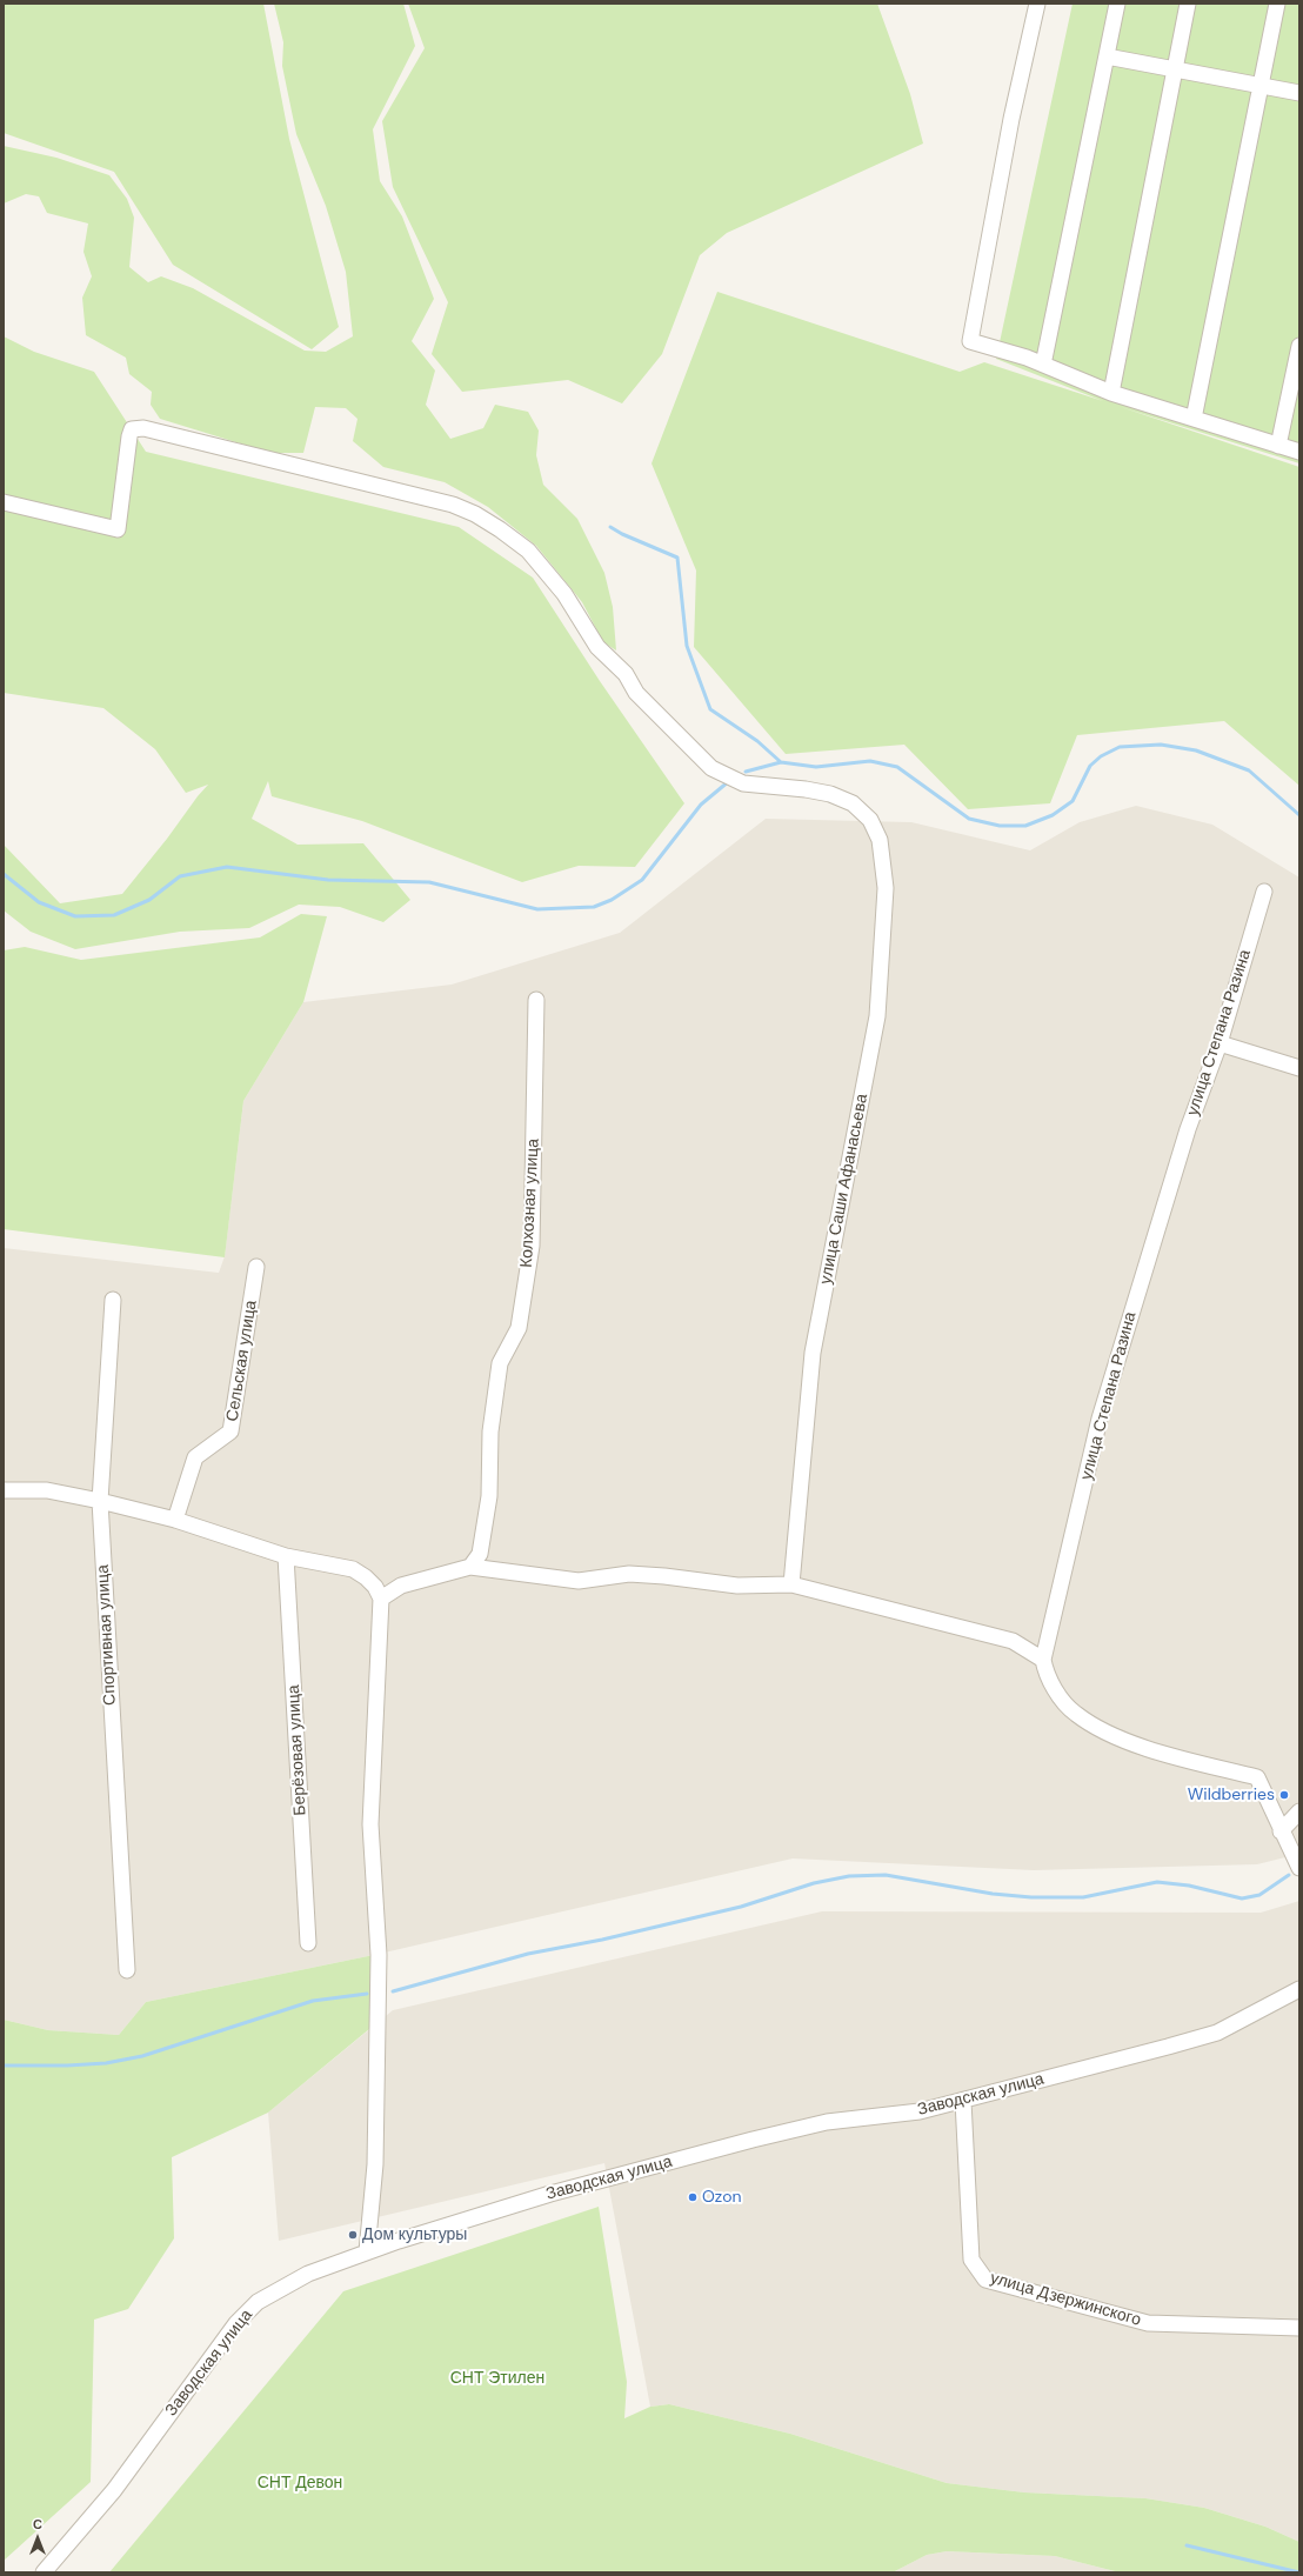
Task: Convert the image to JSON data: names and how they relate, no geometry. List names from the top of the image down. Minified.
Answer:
{"streets":{"street":["улица Степана Разина","улица Саши Афанасьева","Колхозная улица","Сельская улица","Спортивная улица","Берёзовая улица","Заводская улица","улица Дзержинского"]},"crossings":[["Заводская улица","улица Дзержинского"]],"parks":["СНТ Этилен","СНТ Девон"],"places":["Wildberries","Ozon","Дом культуры"],"north":"top"}
